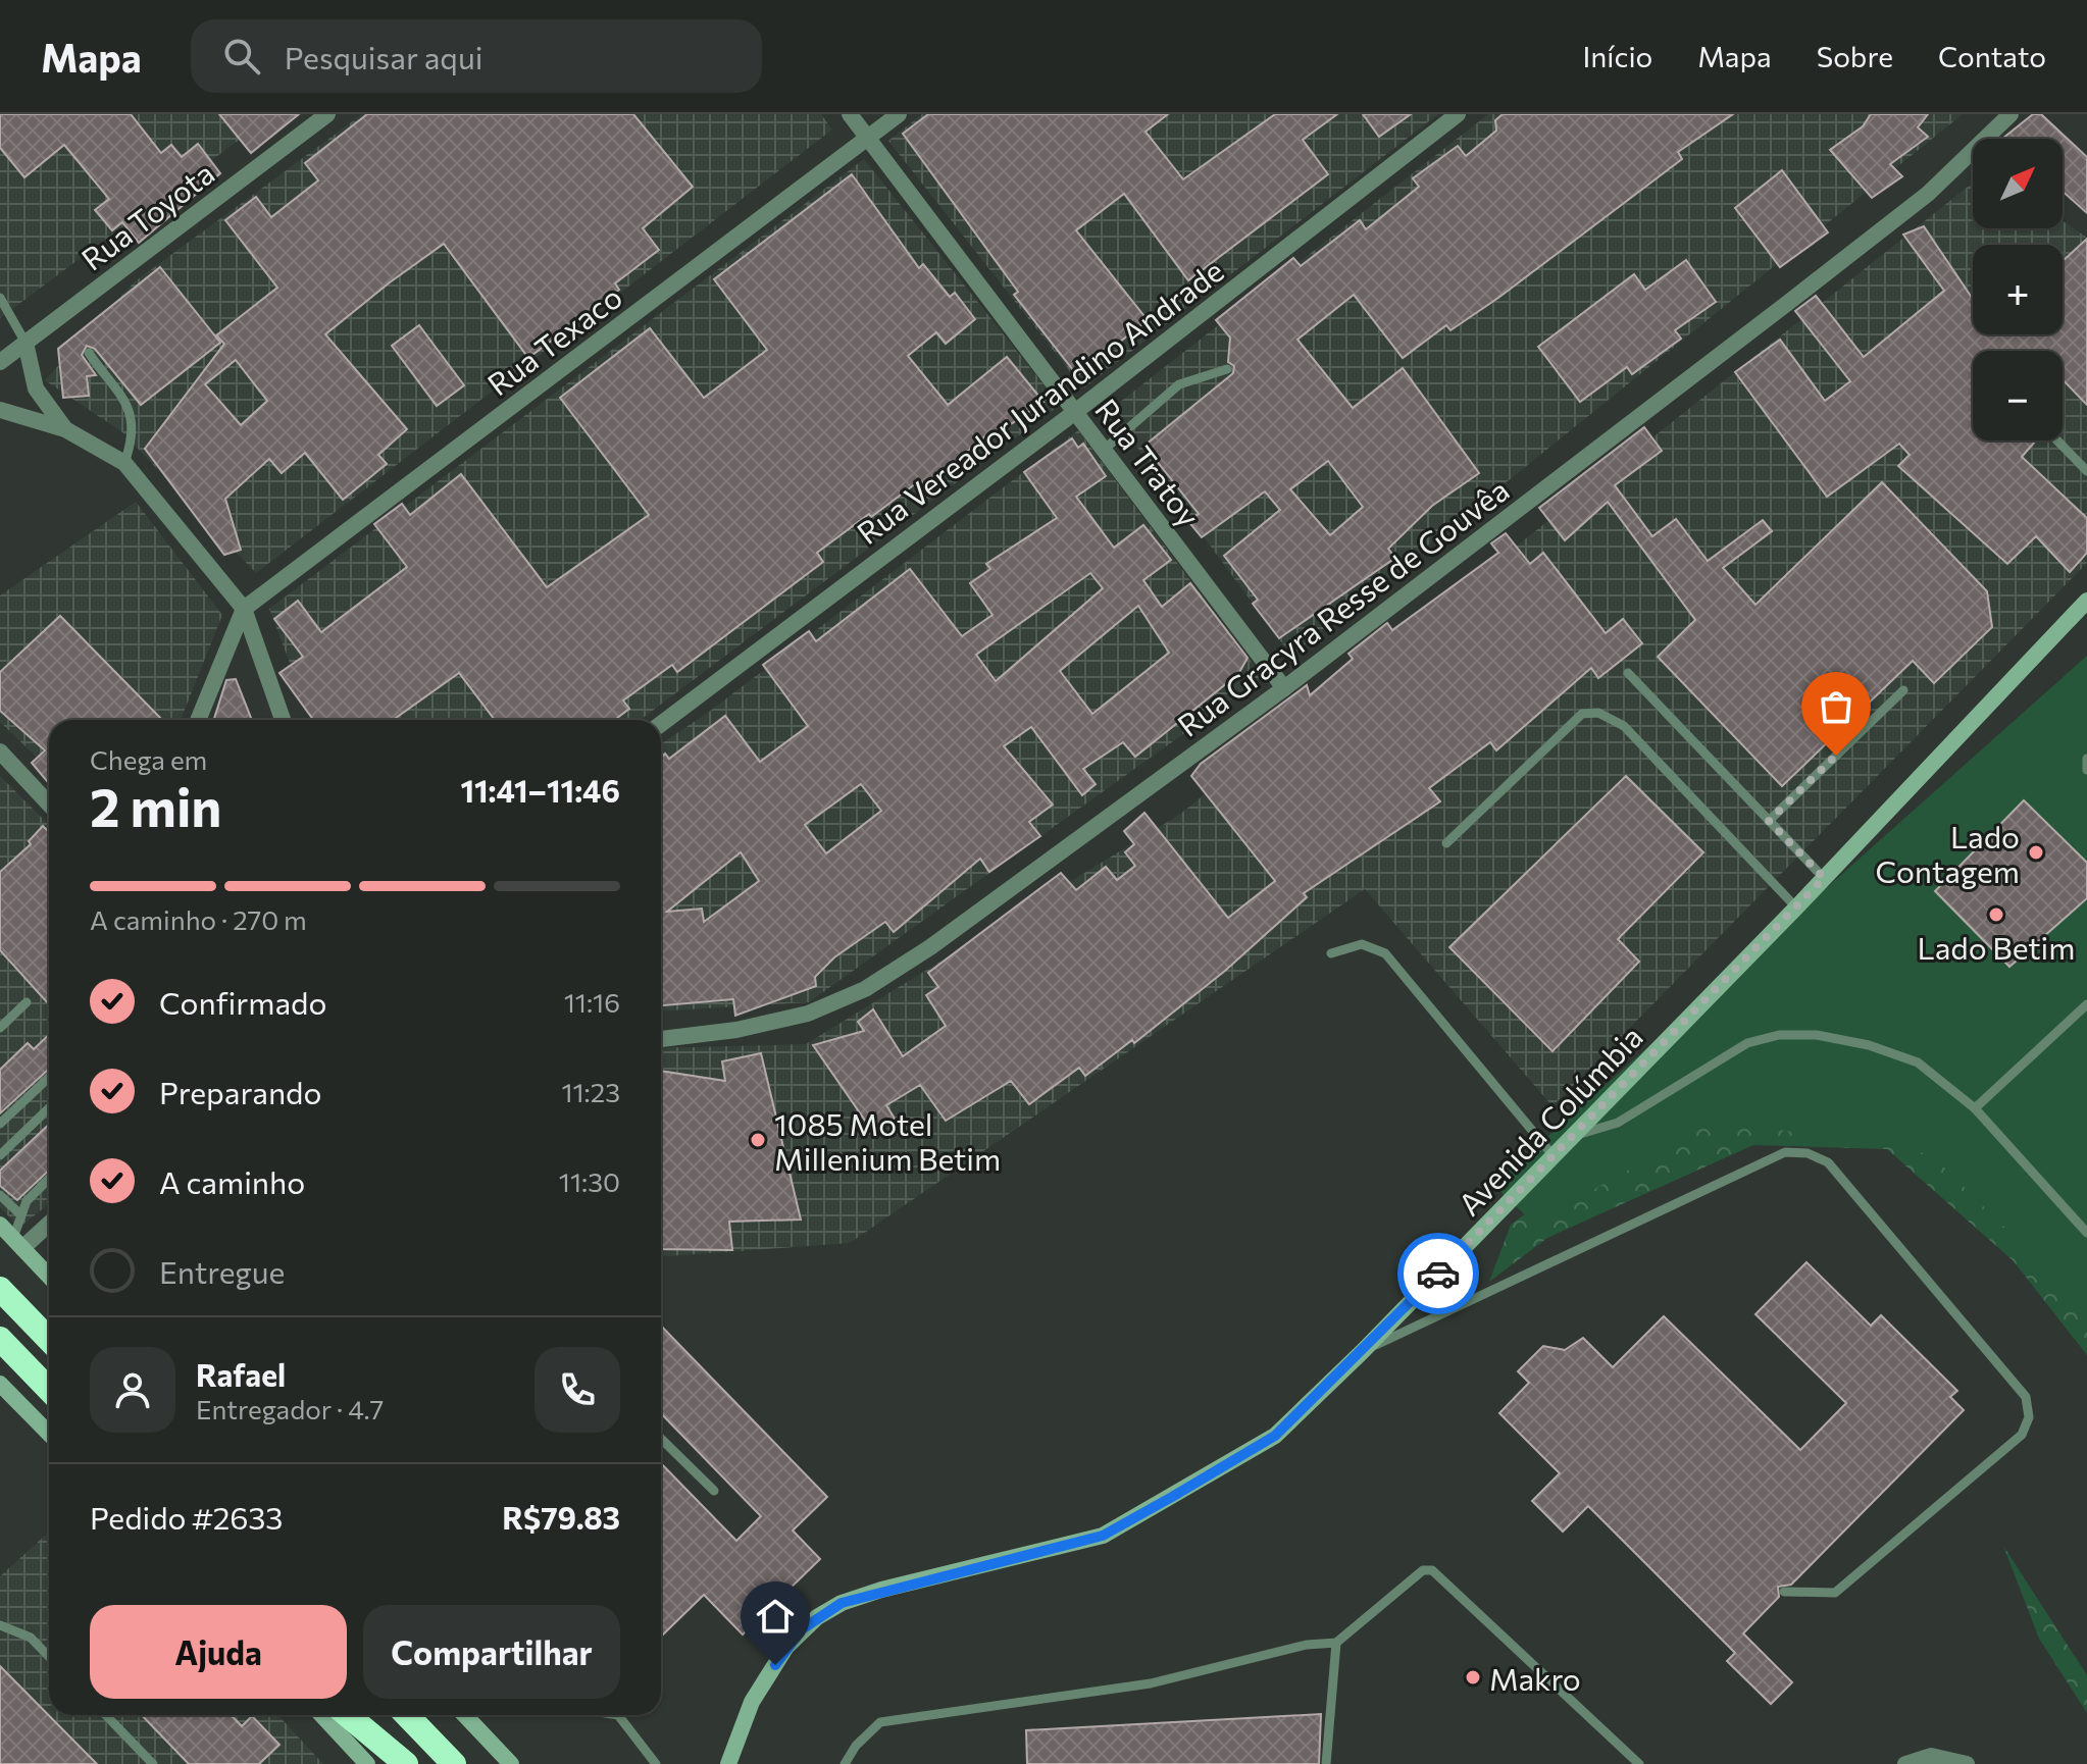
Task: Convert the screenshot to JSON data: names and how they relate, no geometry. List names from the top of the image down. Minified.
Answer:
{"streets":{"street":["Rua Toyota","Rua Texaco","Rua Vereador Jurandino Andrade","Rua Tratoy","Rua Gracyra Resse de Gouvêa","Avenida Colúmbia"]},"crossings":[["Rua Texaco","Rua Tratoy"],["Rua Vereador Jurandino Andrade","Rua Tratoy"],["Rua Tratoy","Rua Gracyra Resse de Gouvêa"]],"places":["Lado Contagem","Lado Betim","1085 Motel Millenium Betim","Makro"],"north":"top right","page":{"header":"Mapa","search":"Pesquisar aqui","nav":["Início","Mapa","Sobre","Contato"],"map_buttons":["+","−"],"heading":["2 min","Chega em","11:41–11:46"],"panel":["Rafael","Entregador · 4.7","Pedido #2633","R$79.83"],"bar":"A caminho · 270 m","list":[["Confirmado","11:16"],["Preparando","11:23"],["A caminho","11:30"],"Entregue"],"buttons":["Ajuda","Compartilhar"]}}
